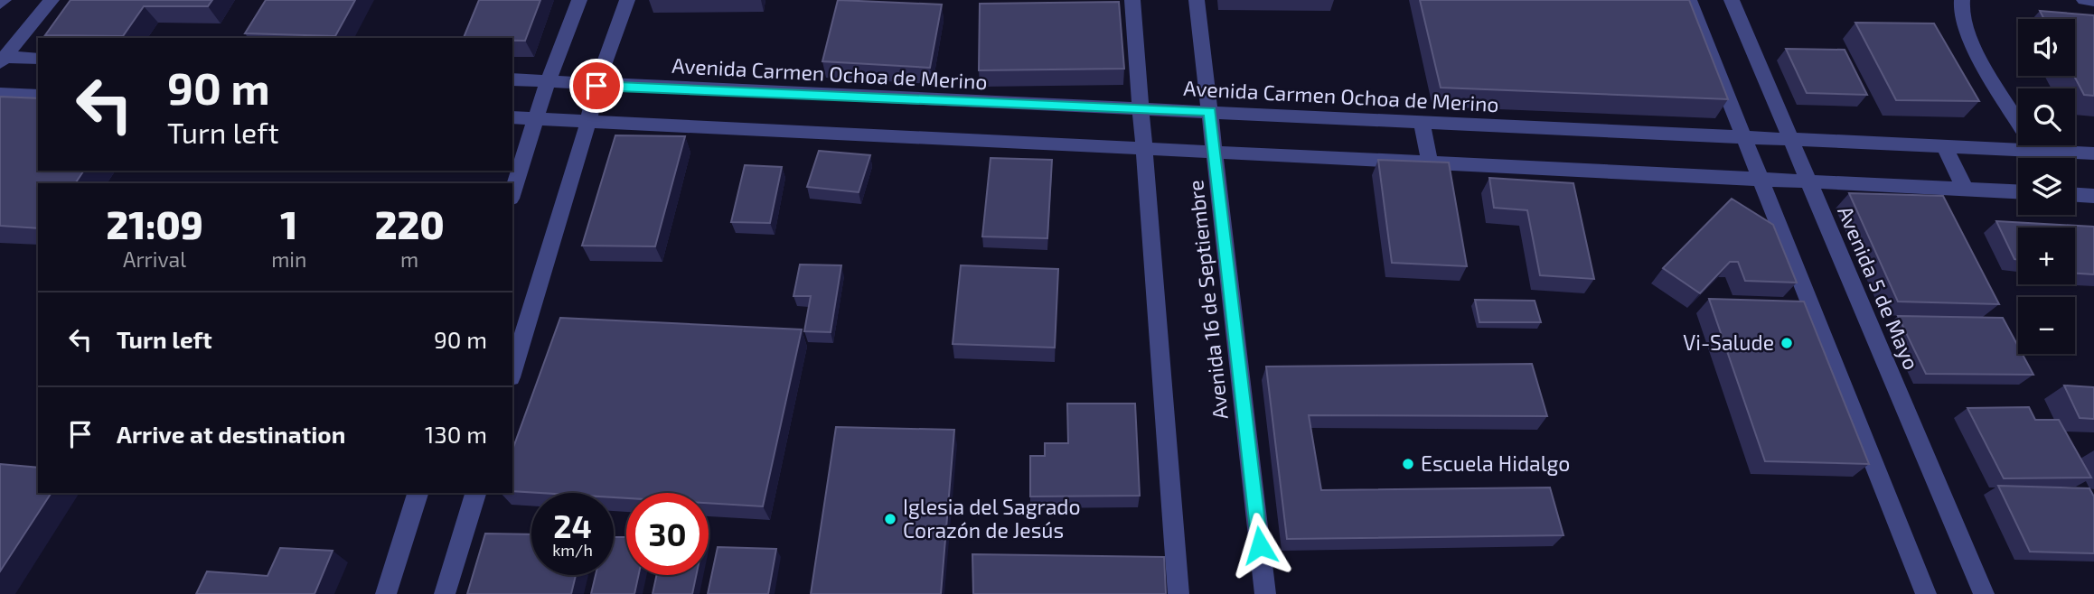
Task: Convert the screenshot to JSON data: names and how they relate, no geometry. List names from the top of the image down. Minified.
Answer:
{"streets":{"street":["Avenida Carmen Ochoa de Merino","Avenida 5 de Mayo","Avenida 16 de Septiembre"]},"crossings":[["Avenida Carmen Ochoa de Merino","Avenida 5 de Mayo"],["Avenida Carmen Ochoa de Merino","Avenida 16 de Septiembre"]],"places":["Vi-Salude","Escuela Hidalgo","Iglesia del Sagrado Corazón de Jesús"],"page":{"map_buttons":["+","−"],"turn":["90 m","Turn left"],"eta":["21:09","Arrival","1","min","220","m"],"list":[{"name":"Turn left","value":"90 m"},{"name":"Arrive at destination","value":"130 m"}],"speed":"24 km/h","limit":"30"}}
